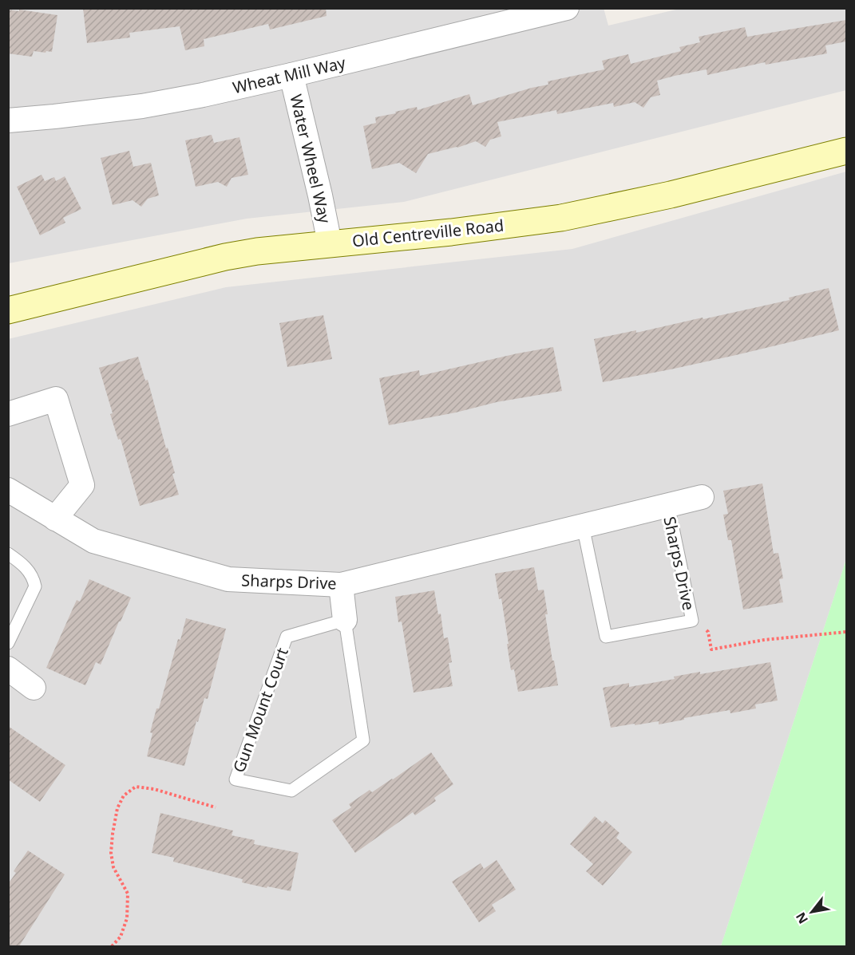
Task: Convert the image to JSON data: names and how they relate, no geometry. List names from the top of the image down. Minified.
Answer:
{"streets":{"street":["Wheat Mill Way","Water Wheel Way","Old Centreville Road","Sharps Drive","Gun Mount Court"]},"crossings":[["Wheat Mill Way","Water Wheel Way"],["Water Wheel Way","Old Centreville Road"],["Sharps Drive","Gun Mount Court"]],"north":"bottom left"}
